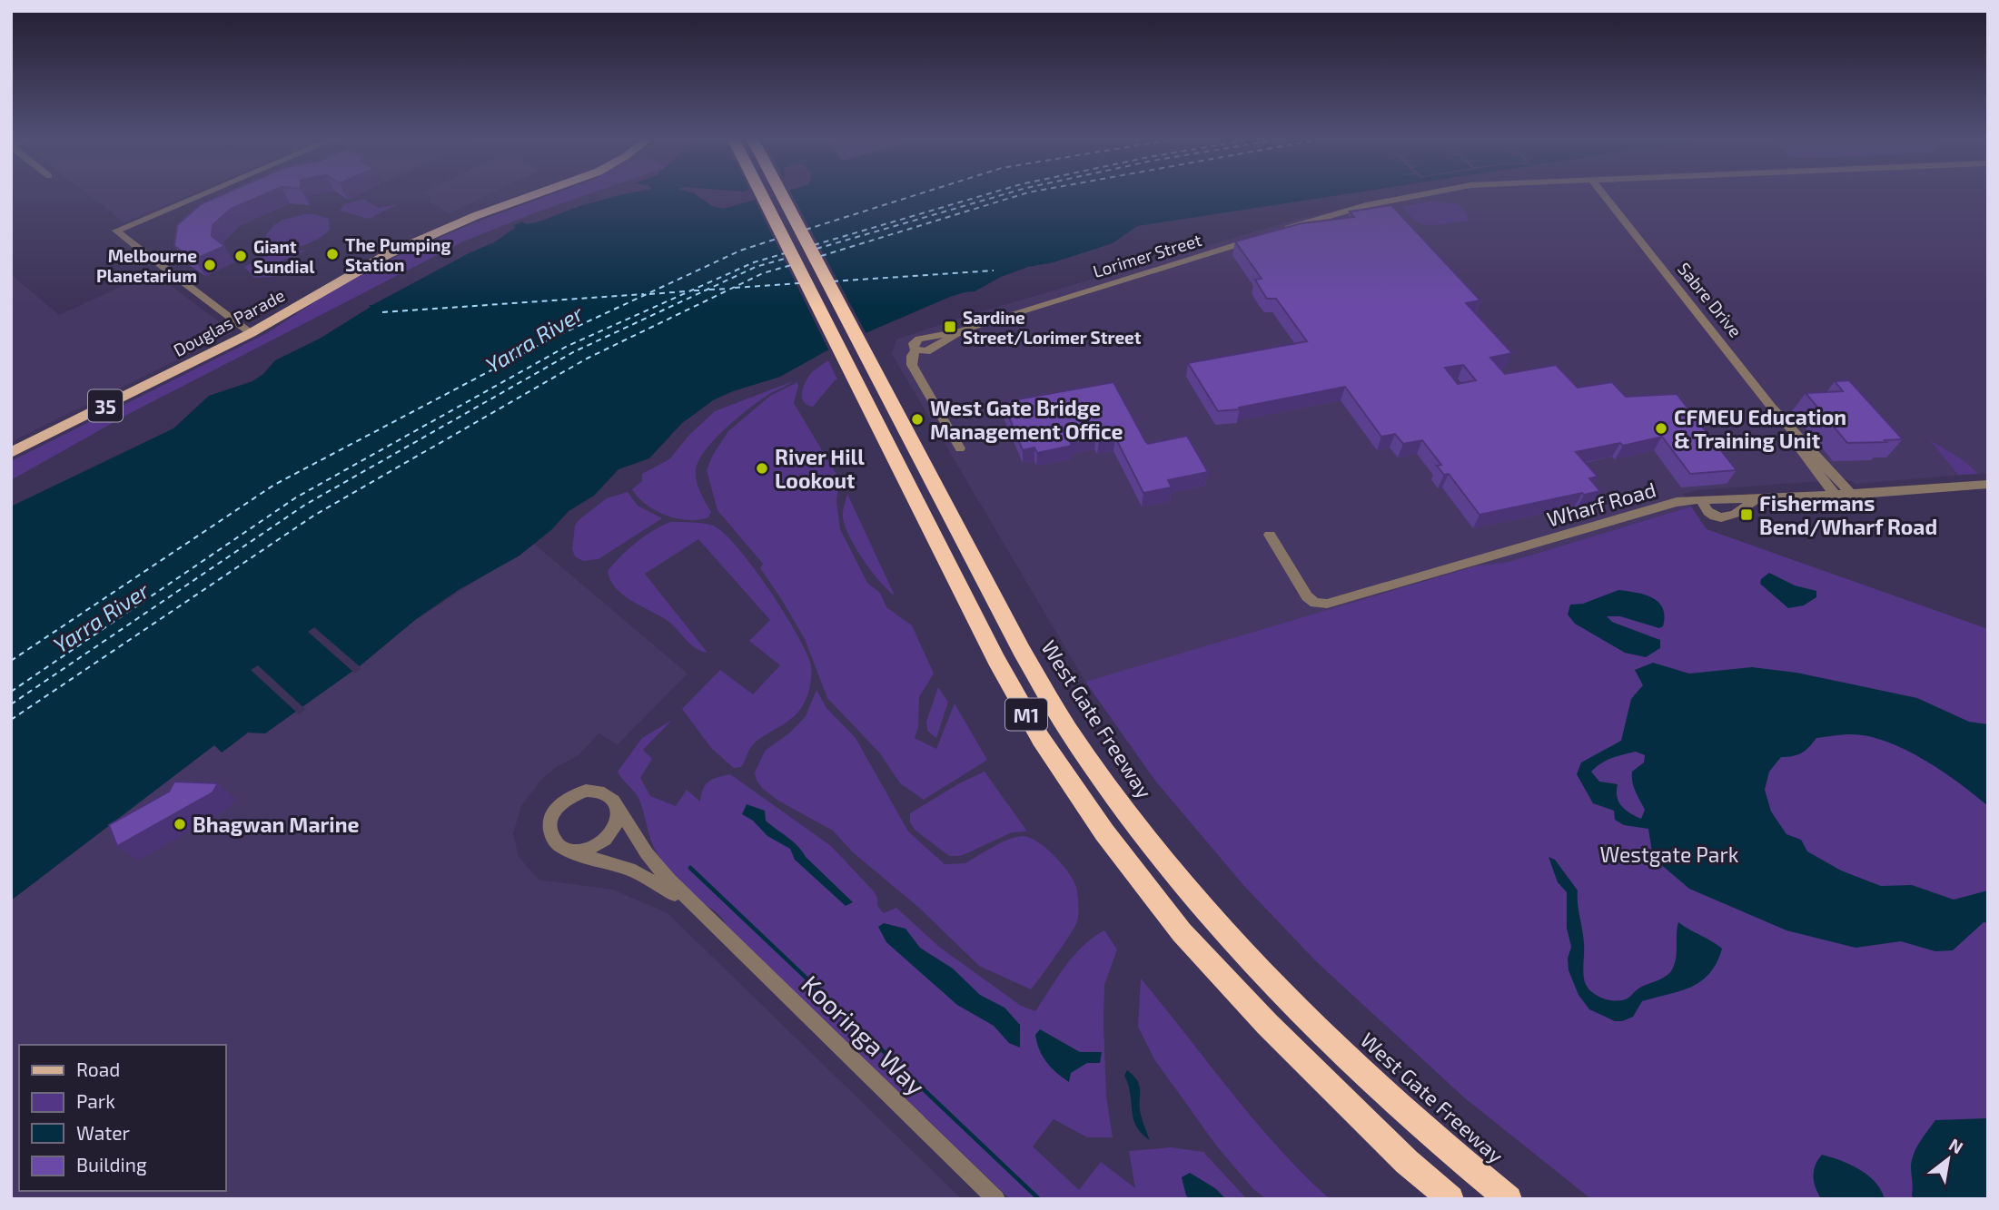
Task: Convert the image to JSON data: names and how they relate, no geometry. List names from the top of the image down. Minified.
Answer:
{"streets":{"highway":["M1","West Gate Freeway"],"main road":["Douglas Parade","35"],"street":["Lorimer Street","Sabre Drive","Wharf Road","Kooringa Way"]},"crossings":[["Sabre Drive","Wharf Road"]],"water":["Yarra River"],"parks":["Westgate Park"],"places":{"other":["The Pumping Station","Giant Sundial","Melbourne Planetarium","West Gate Bridge Management Office","CFMEU Education & Training Unit","River Hill Lookout","Bhagwan Marine"],"transit":["Sardine Street/Lorimer Street","Fishermans Bend/Wharf Road"]},"legend":["Road","Park","Water","Building"],"north":"top right"}
